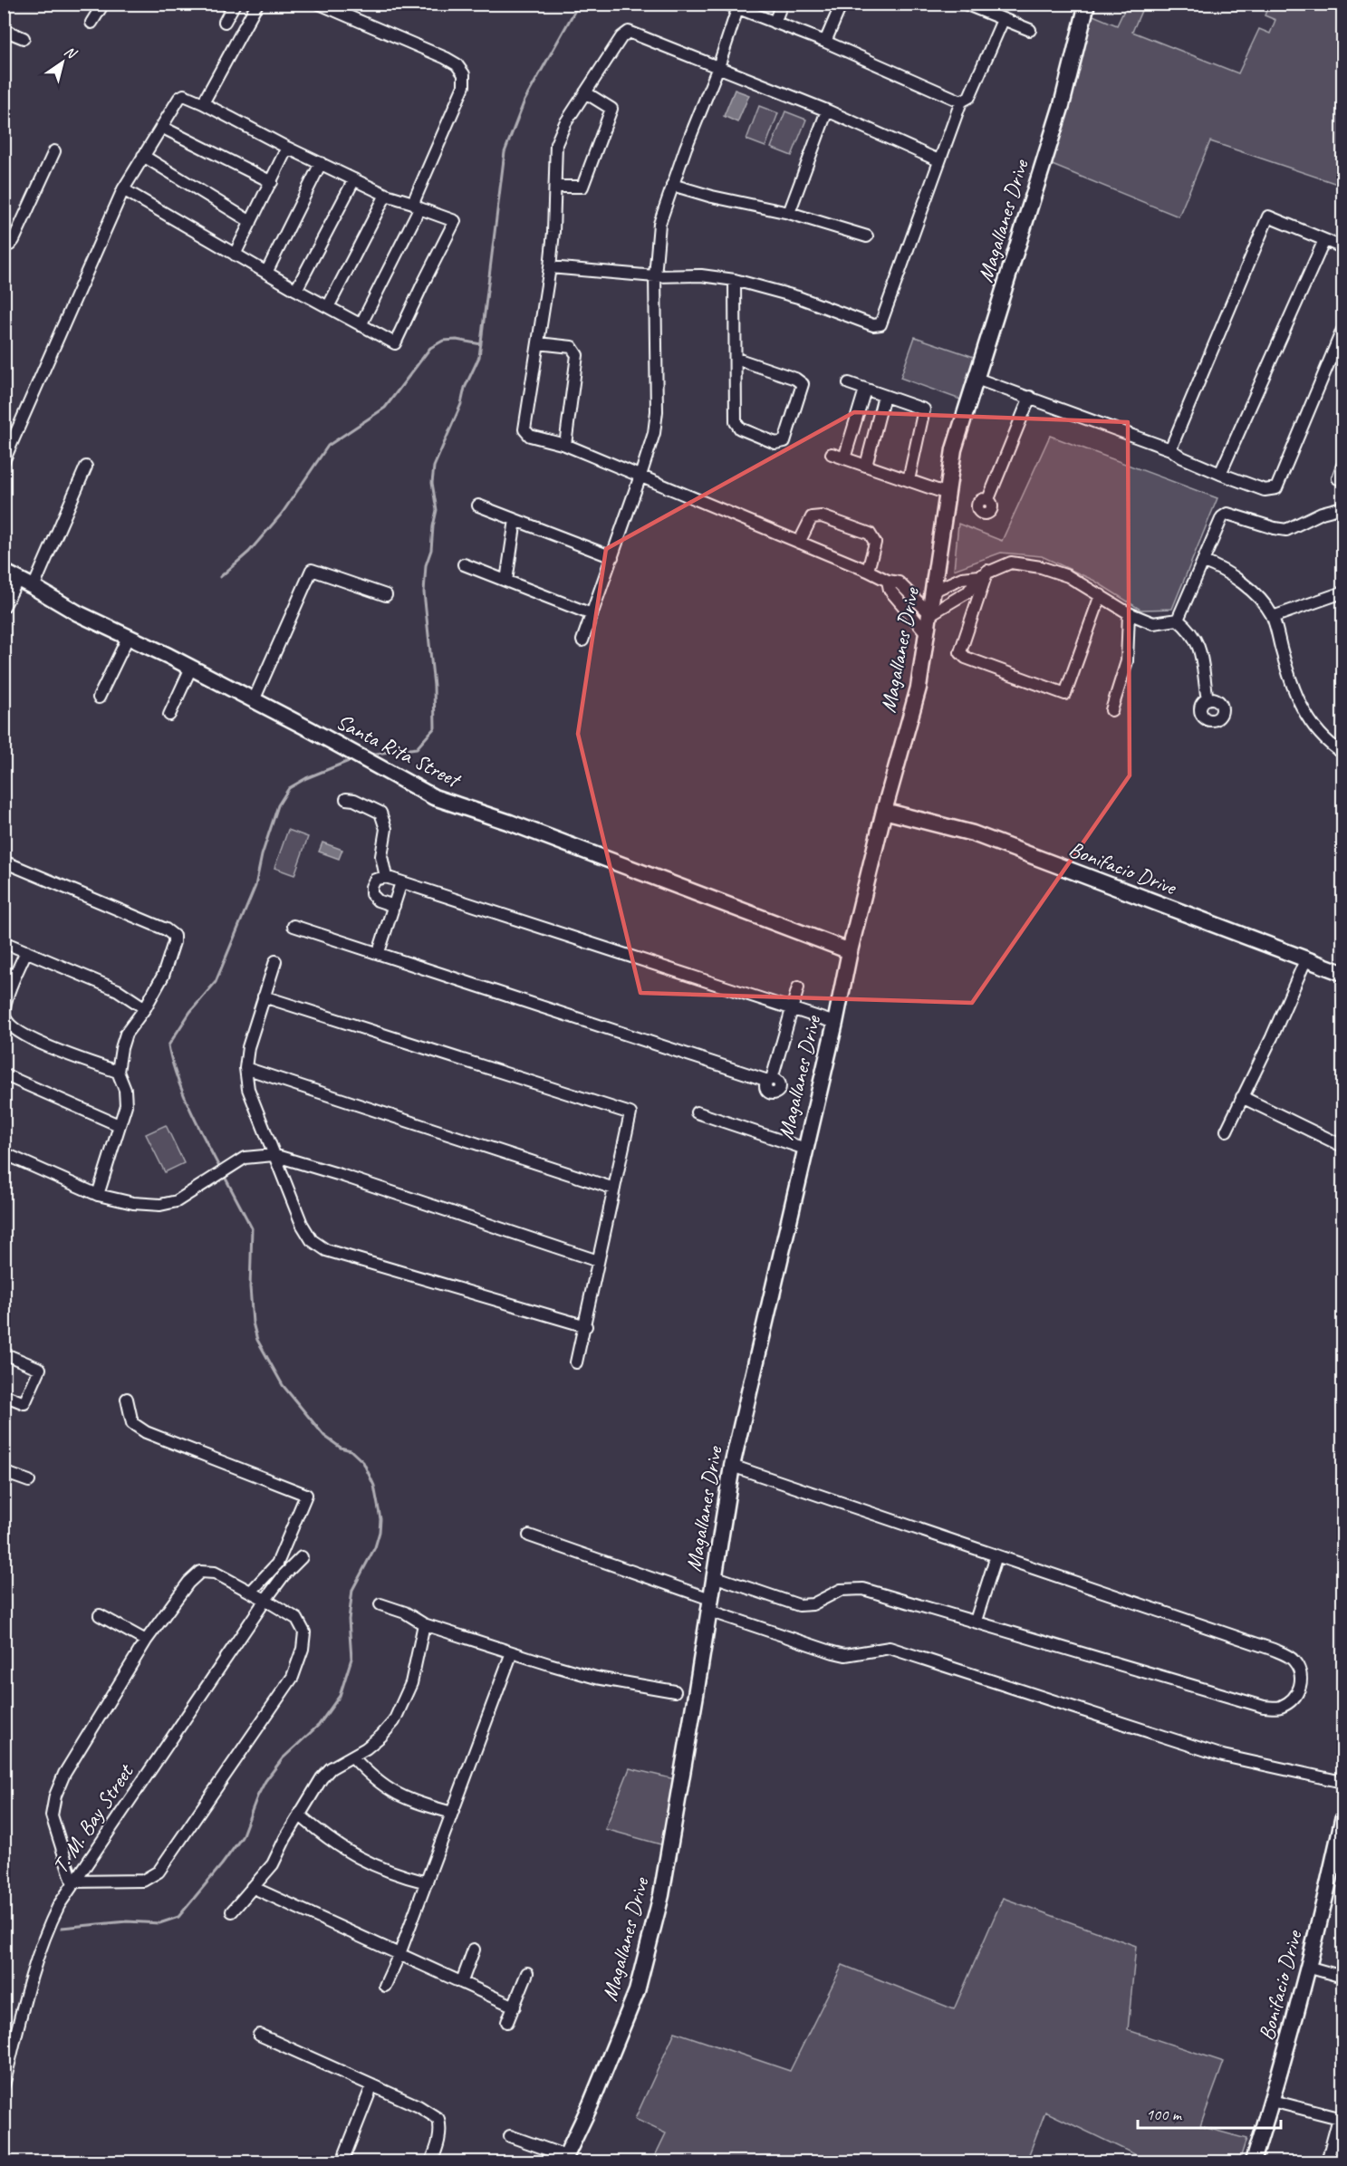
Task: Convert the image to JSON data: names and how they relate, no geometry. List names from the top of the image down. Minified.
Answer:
{"streets":{"street":["Magallanes Drive","Santa Rita Street","Bonifacio Drive","T. M. Bay Street"]},"crossings":[["Magallanes Drive","Santa Rita Street"],["Magallanes Drive","Bonifacio Drive"]],"scale_bar":"100 m","north":"top right"}
